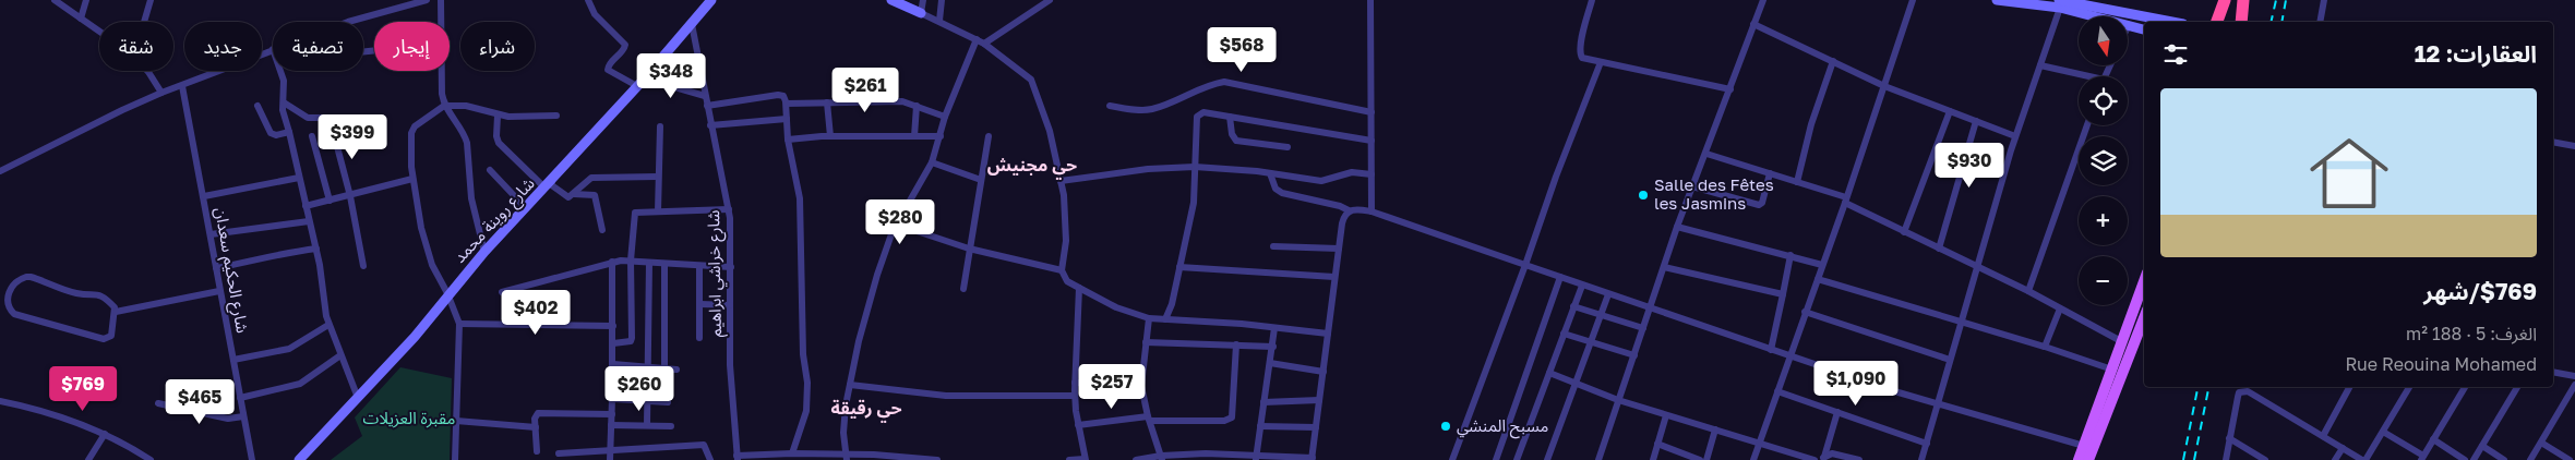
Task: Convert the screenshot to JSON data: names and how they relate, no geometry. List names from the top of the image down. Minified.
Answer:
{"streets":{"main road":["شارع روينة محمد"],"street":["شارع الحكيم سعدان","شارع خراشي ابراهيم"]},"crossings":[["شارع روينة محمد","شارع خراشي ابراهيم"]],"districts":["حي مجنيش","حي رقيقة"],"parks":["مقبرة العزيلات"],"places":["Salle des Fêtes les Jasmins","مسبح المنشي"],"north":"bottom","page":{"map_buttons":["+","−"],"chip":["شراء","إيجار","تصفية","جديد","شقة"],"heading":"العقارات: 12","price":["$568","$348","$261","$399","$930","$280","$402","$1,090","$257","$769","$260","$465"],"list":[{"name":"$769/شهر","note":"الغرف: 5 · 188 m² · Rue Reouina Mohamed"}]}}
